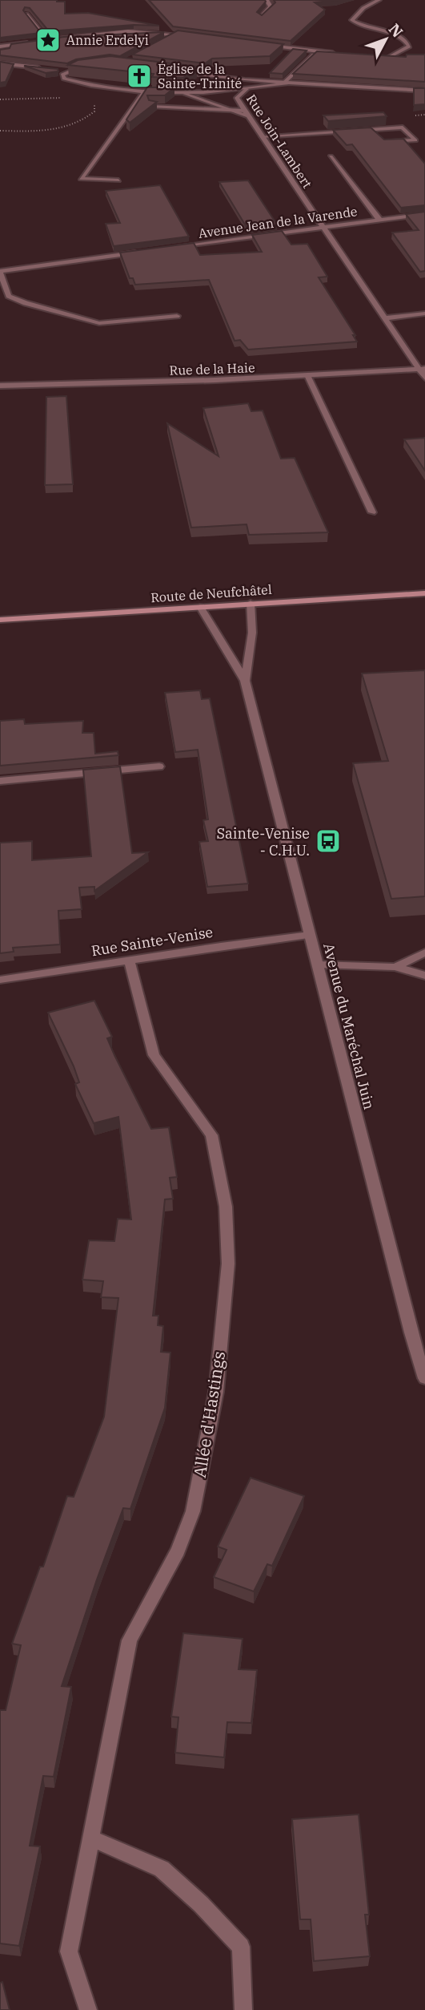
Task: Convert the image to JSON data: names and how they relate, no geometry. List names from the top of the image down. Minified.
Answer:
{"streets":{"main road":["Route de Neufchâtel"],"street":["Rue Join-Lambert","Avenue Jean de la Varende","Rue de la Haie","Rue Sainte-Venise","Avenue du Maréchal Juin","Allée d'Hastings"]},"crossings":[["Rue Join-Lambert","Avenue Jean de la Varende"],["Rue Join-Lambert","Rue de la Haie"],["Route de Neufchâtel","Avenue du Maréchal Juin"],["Rue Sainte-Venise","Avenue du Maréchal Juin"],["Rue Sainte-Venise","Allée d'Hastings"]],"places":{"place":["Annie Erdelyi"],"church":["Église de la Sainte-Trinité"],"bus stop":["Sainte-Venise - C.H.U."]},"north":"top right"}
